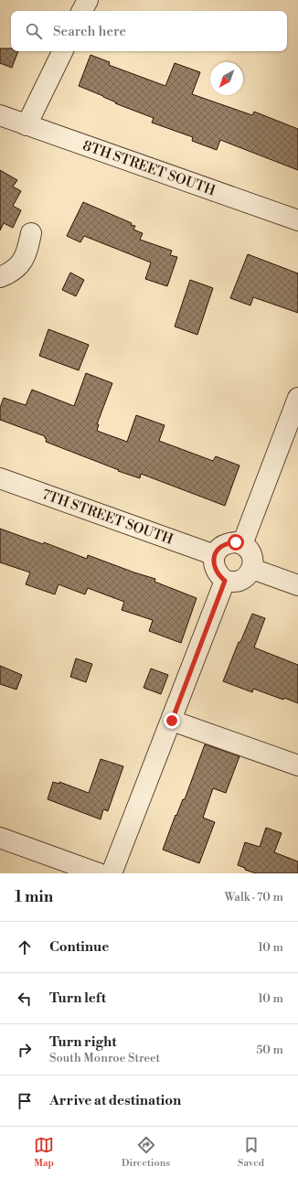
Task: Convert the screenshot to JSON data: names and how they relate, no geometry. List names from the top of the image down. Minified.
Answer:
{"streets":{"street":["8TH STREET SOUTH","7TH STREET SOUTH"]},"north":"bottom left","page":{"search":"Search here","heading":["1 min","Walk · 70 m"],"list":[["Continue","10 m"],["Turn left","10 m"],["Turn right","South Monroe Street","50 m"],"Arrive at destination"],"nav":["Map","Directions","Saved"]}}
